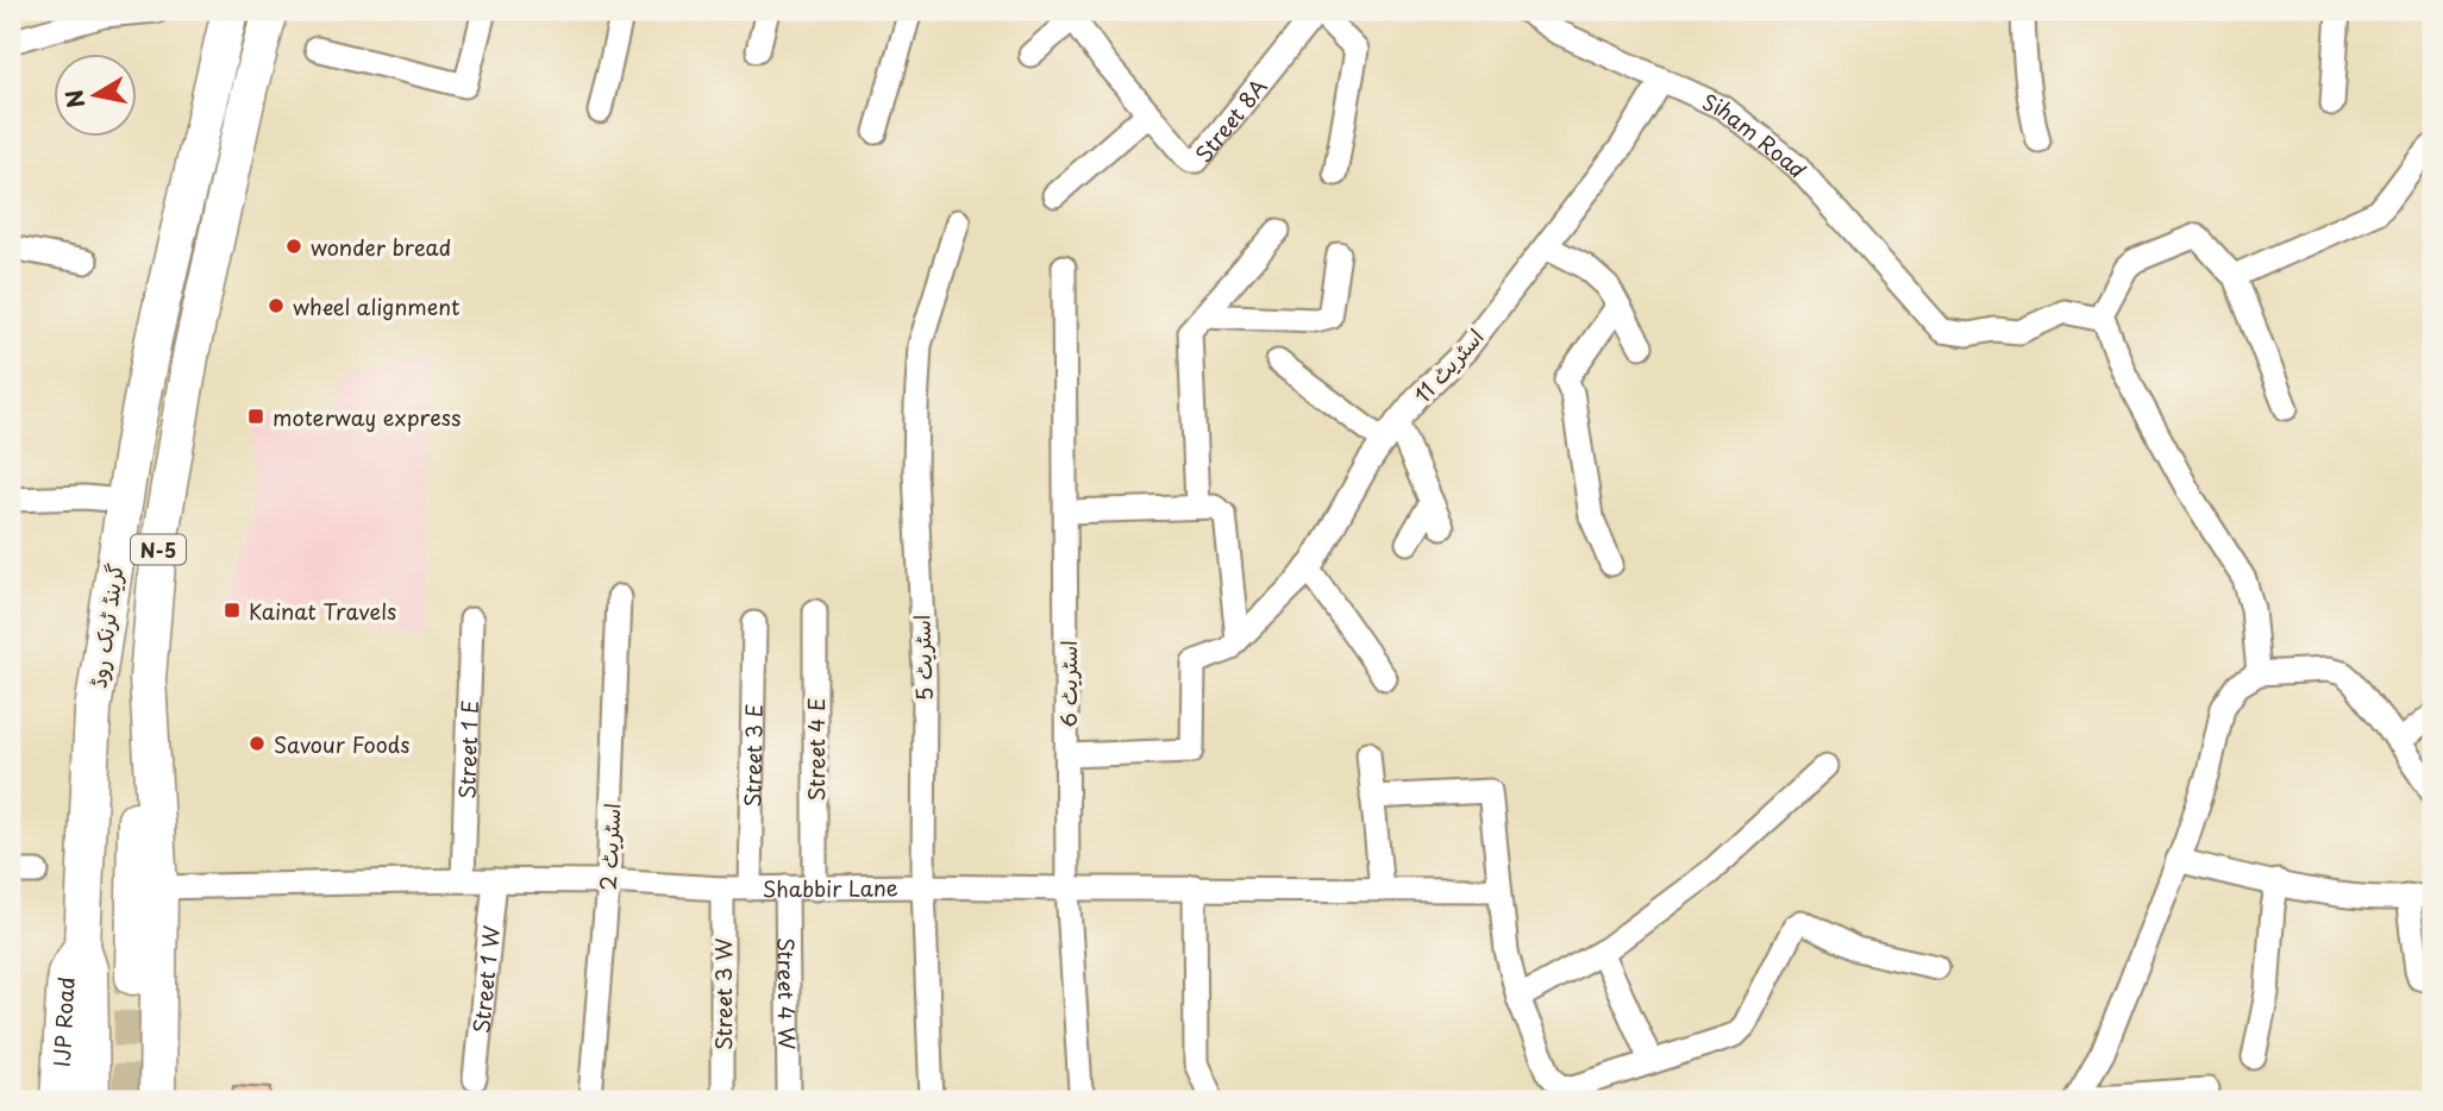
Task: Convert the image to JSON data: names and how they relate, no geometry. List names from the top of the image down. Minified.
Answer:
{"streets":{"highway":["N-5","گرینڈ ٹرنک روڈ","IJP Road"],"street":["Street 8A","Siham Road","اسٹریٹ 11","اسٹریٹ 5","اسٹریٹ 6","Street 4 E","Street 1 E","Street 3 E","اسٹریٹ 2","Shabbir Lane","Street 1 W","Street 3 W","Street 4 W"]},"crossings":[["Siham Road","اسٹریٹ 11"],["اسٹریٹ 11","اسٹریٹ 6"],["گرینڈ ٹرنک روڈ","Shabbir Lane"],["گرینڈ ٹرنک روڈ","IJP Road"],["اسٹریٹ 5","Shabbir Lane"],["اسٹریٹ 6","Shabbir Lane"],["Street 4 E","Shabbir Lane"],["Street 1 E","Shabbir Lane"],["Street 3 E","Shabbir Lane"],["اسٹریٹ 2","Shabbir Lane"],["Shabbir Lane","Street 1 W"],["Shabbir Lane","Street 3 W"],["Shabbir Lane","Street 4 W"]],"places":{"other":["wonder bread","wheel alignment","Savour Foods"],"transit":["moterway express","Kainat Travels"]},"north":"left"}
